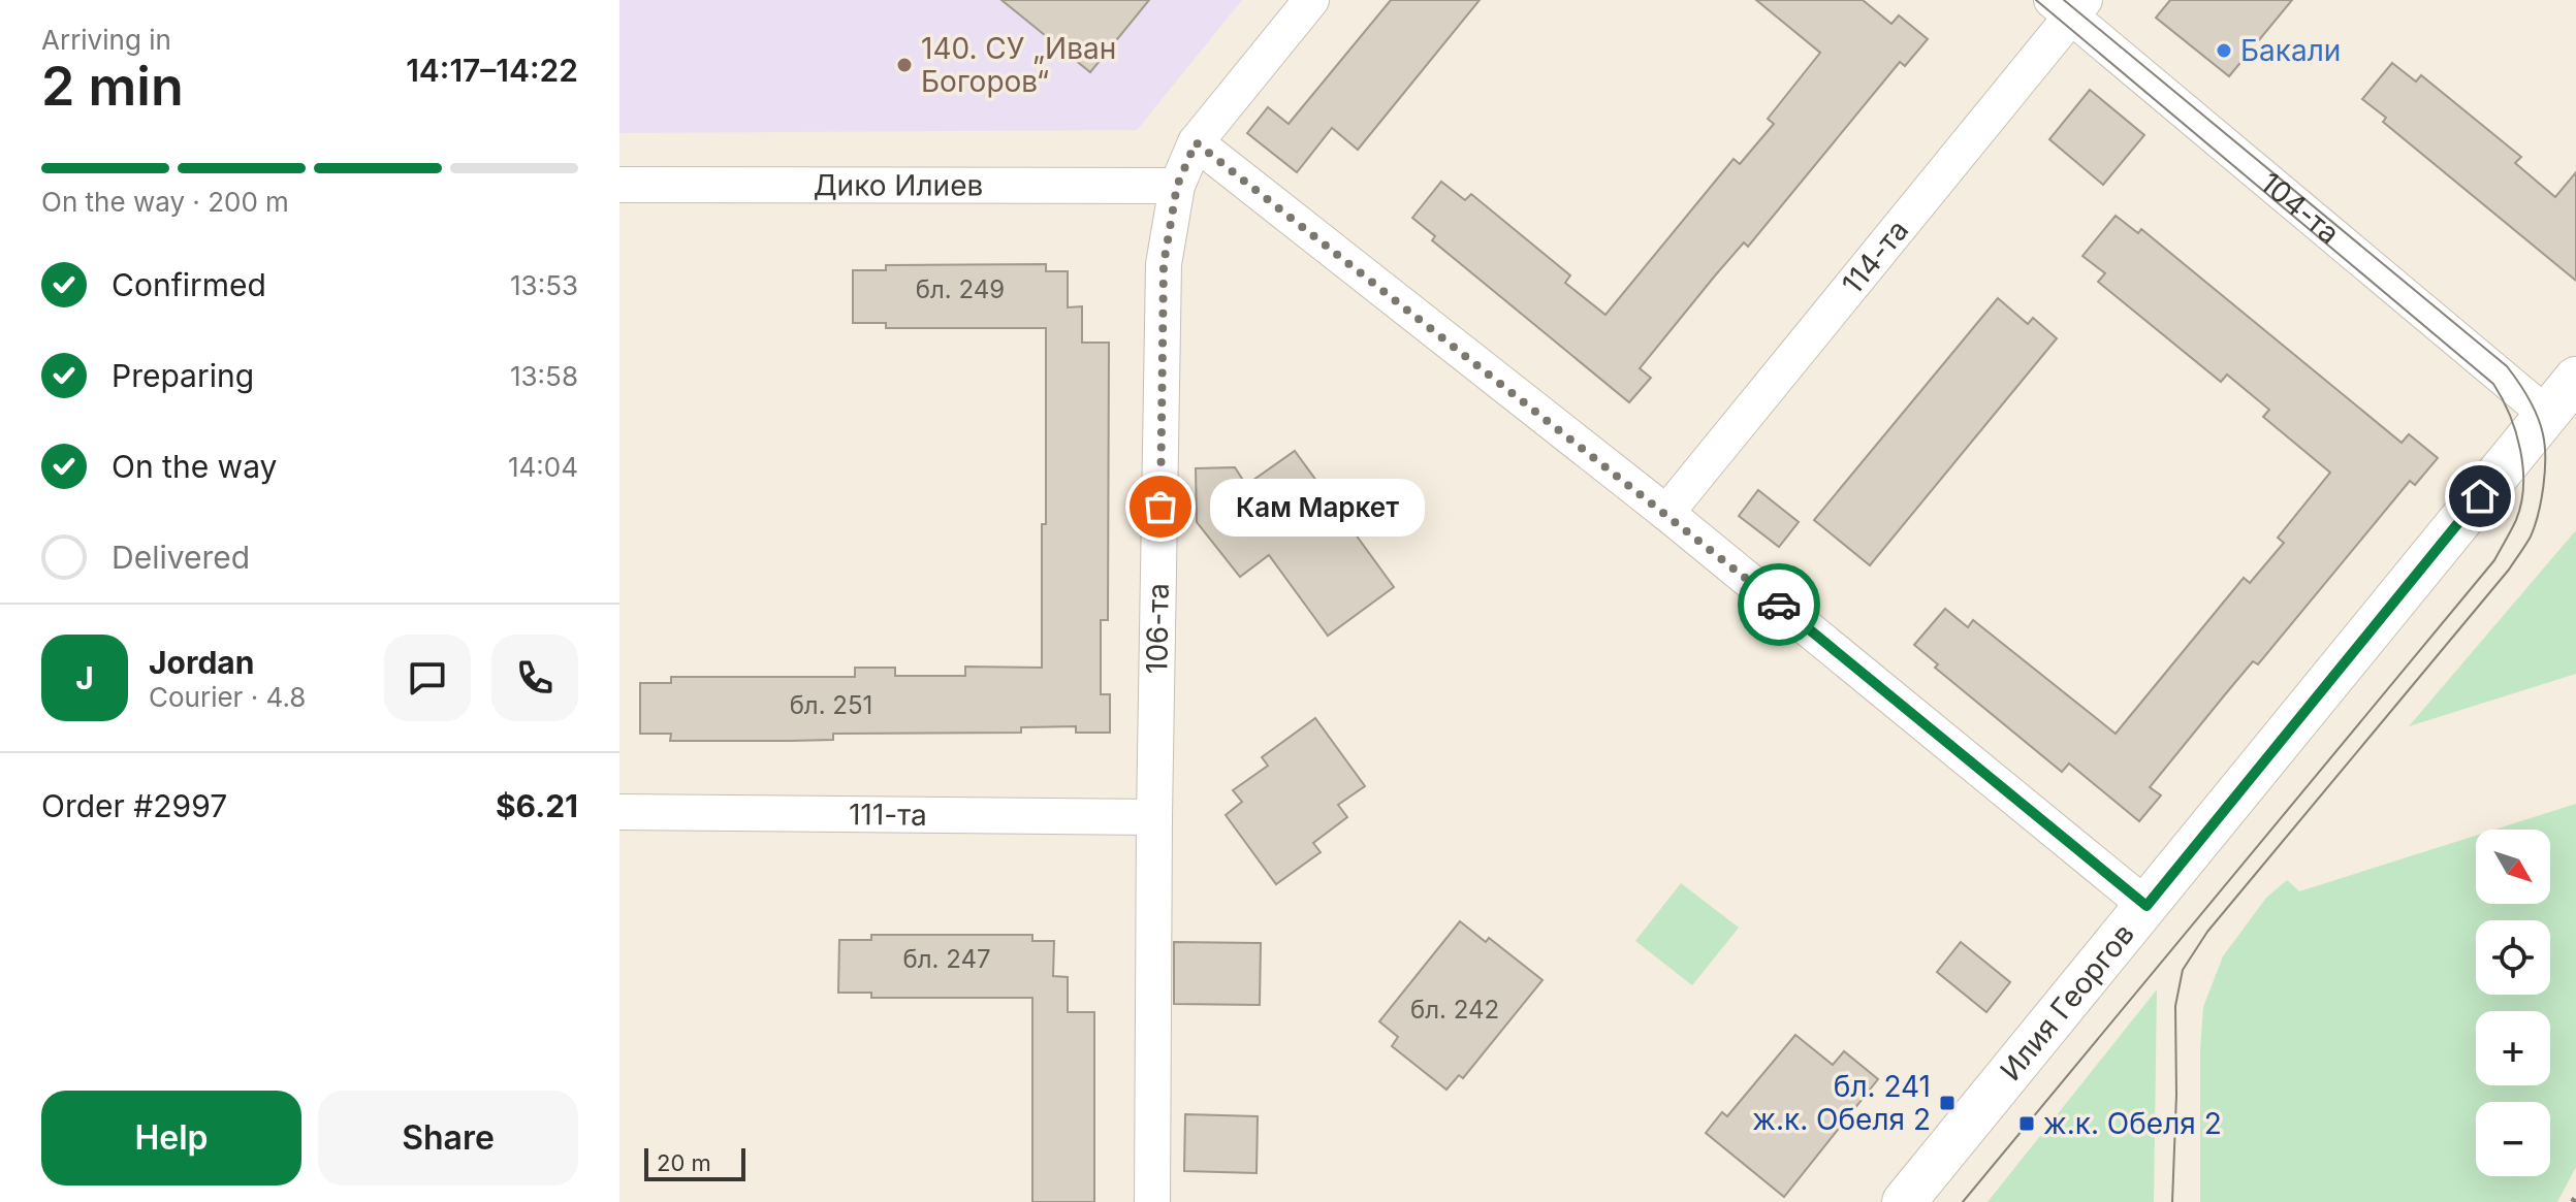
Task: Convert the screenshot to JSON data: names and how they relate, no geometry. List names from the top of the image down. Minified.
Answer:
{"streets":{"street":["Дико Илиев","104-та","114-та","106-та","111-та","Илия Георгов"]},"crossings":[["Дико Илиев","106-та"],["104-та","114-та"],["104-та","Илия Георгов"],["106-та","111-та"]],"places":{"other":["Бакали","140. СУ „Иван Богоров“","Кам Маркет"],"transit":["бл. 241 ж.к. Обеля 2","ж.к. Обеля 2"]},"house_numbers":["бл. 249","бл. 251","бл. 247","бл. 242"],"scale_bar":"20 m","north":"bottom right","page":{"heading":["2 min","Arriving in","14:17–14:22"],"panel":["Jordan","Courier · 4.8","Order #2997","$6.21"],"bar":"On the way · 200 m","list":[["Confirmed","13:53"],["Preparing","13:58"],["On the way","14:04"],"Delivered"],"bubble":"Кам Маркет","round":"J","map_buttons":["+","−"],"buttons":["Help","Share"],"scale":"20 m"}}
